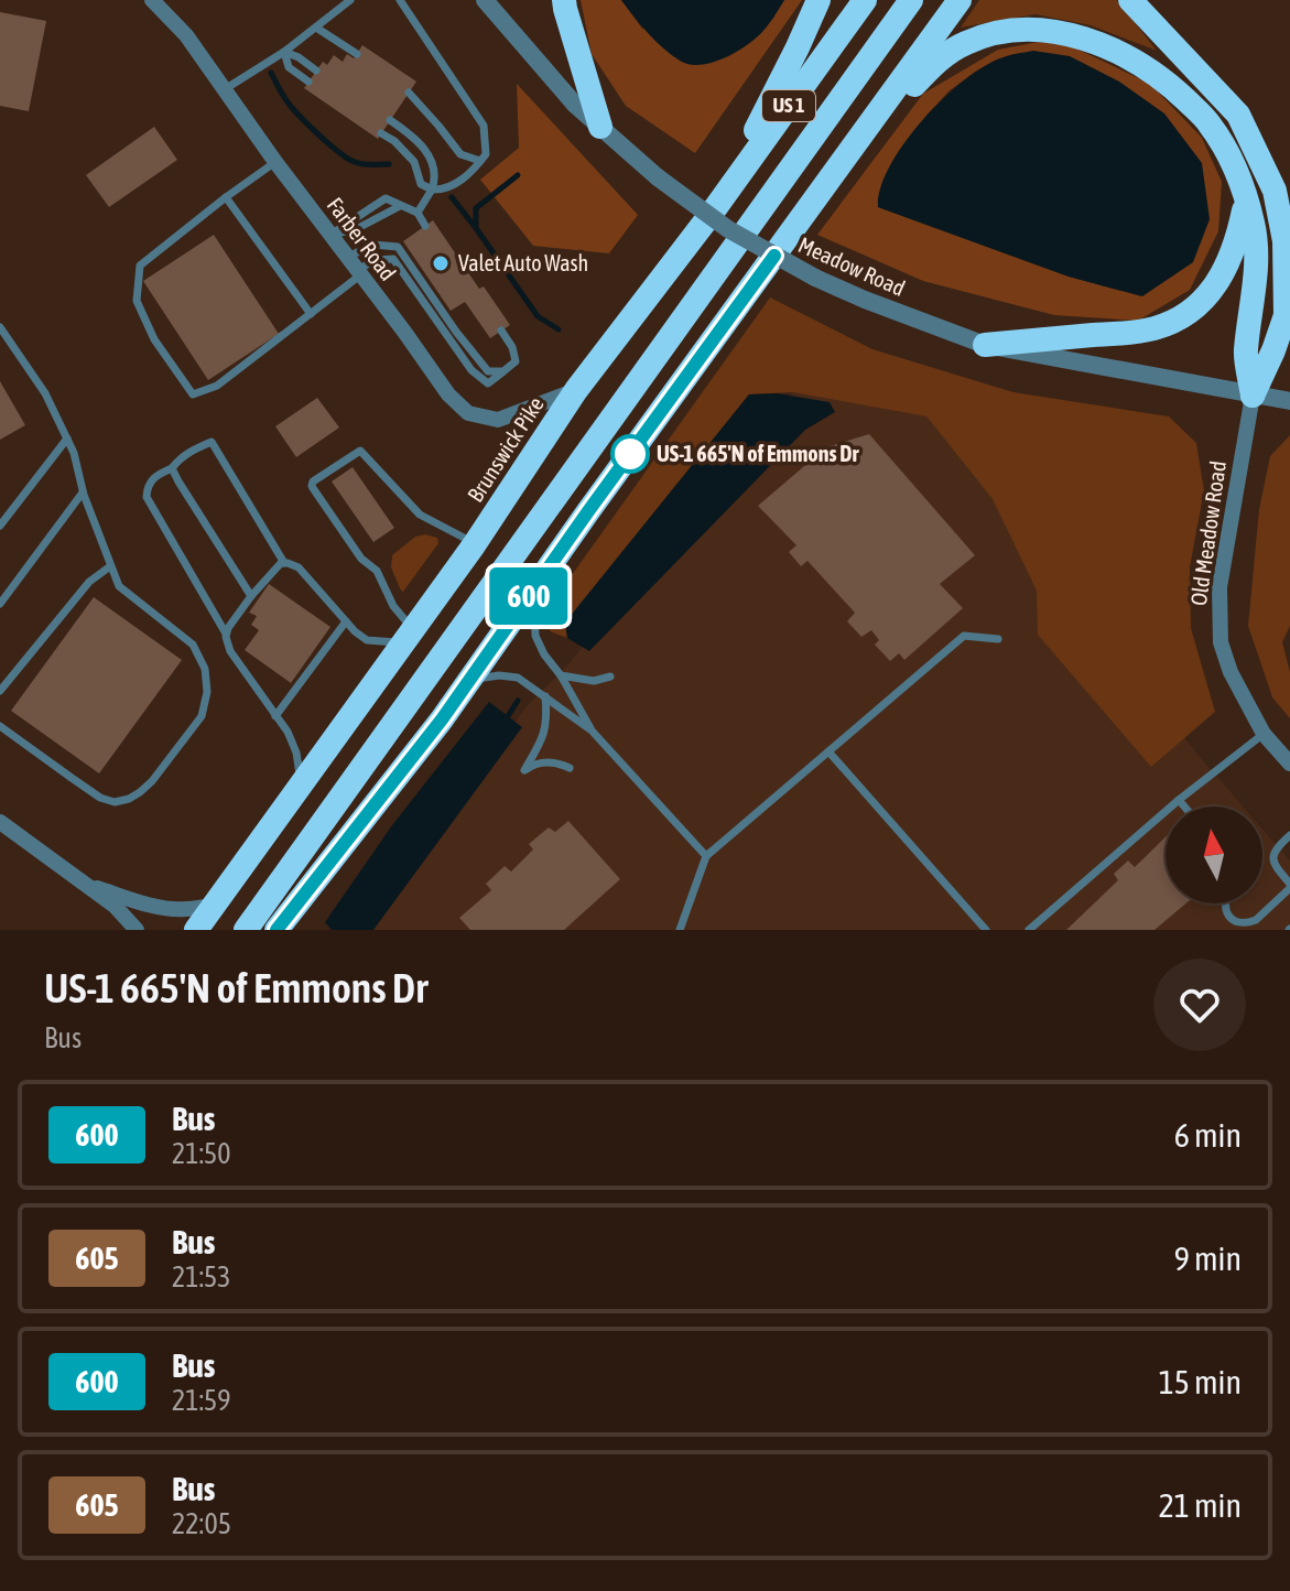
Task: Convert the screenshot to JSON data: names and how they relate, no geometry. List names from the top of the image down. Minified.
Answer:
{"streets":{"highway":["US 1","Brunswick Pike"],"street":["Farber Road","Meadow Road","Old Meadow Road"]},"crossings":[["Farber Road","Brunswick Pike"],["Meadow Road","Old Meadow Road"]],"places":["Valet Auto Wash","US-1 665'N of Emmons Dr"],"lines":["bus line 600"],"north":"top","page":{"on_map":"600","heading":["US-1 665'N of Emmons Dr","Bus"],"list":[{"mark":"600","name":"Bus","note":"21:50","value":"6 min"},{"mark":"605","name":"Bus","note":"21:53","value":"9 min"},{"mark":"600","name":"Bus","note":"21:59","value":"15 min"},{"mark":"605","name":"Bus","note":"22:05","value":"21 min"}]}}
